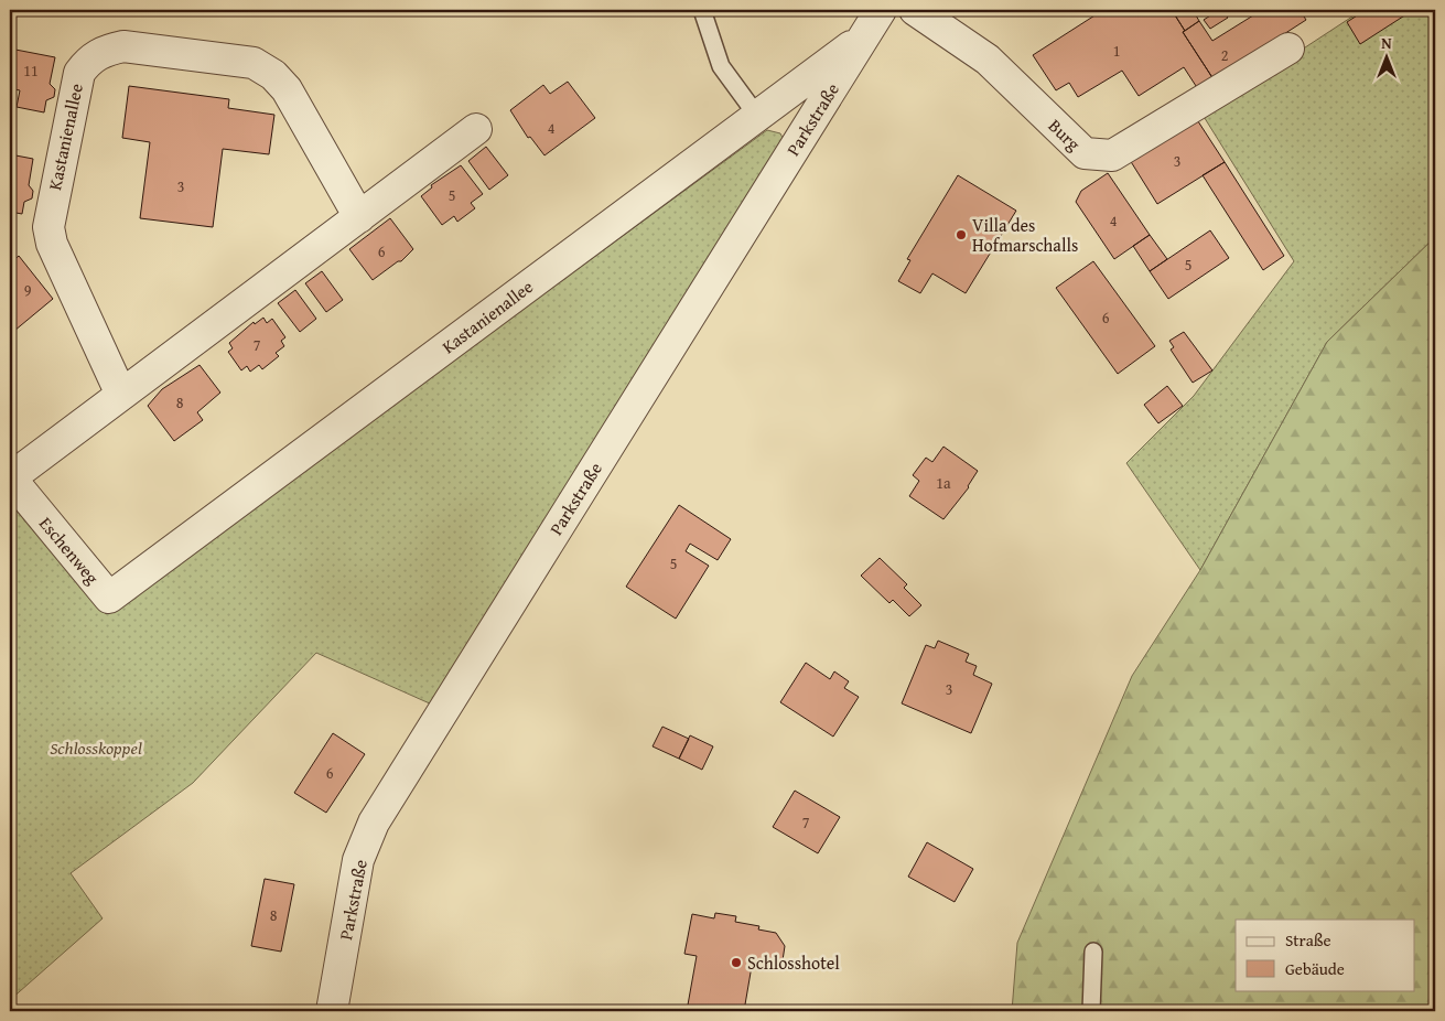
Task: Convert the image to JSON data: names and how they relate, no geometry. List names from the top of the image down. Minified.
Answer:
{"streets":{"street":["Parkstraße","Burg","Kastanienallee","Eschenweg"]},"crossings":[["Parkstraße","Kastanienallee"],["Kastanienallee","Eschenweg"]],"parks":["Schlosskoppel"],"places":["Villa des Hofmarschalls","Schlosshotel"],"house_numbers":["1","2","11","4","3","3","5","4","6","5","9","6","7","8","1a","5","3","6","7","8"],"legend":["Straße","Gebäude"],"north":"top"}
